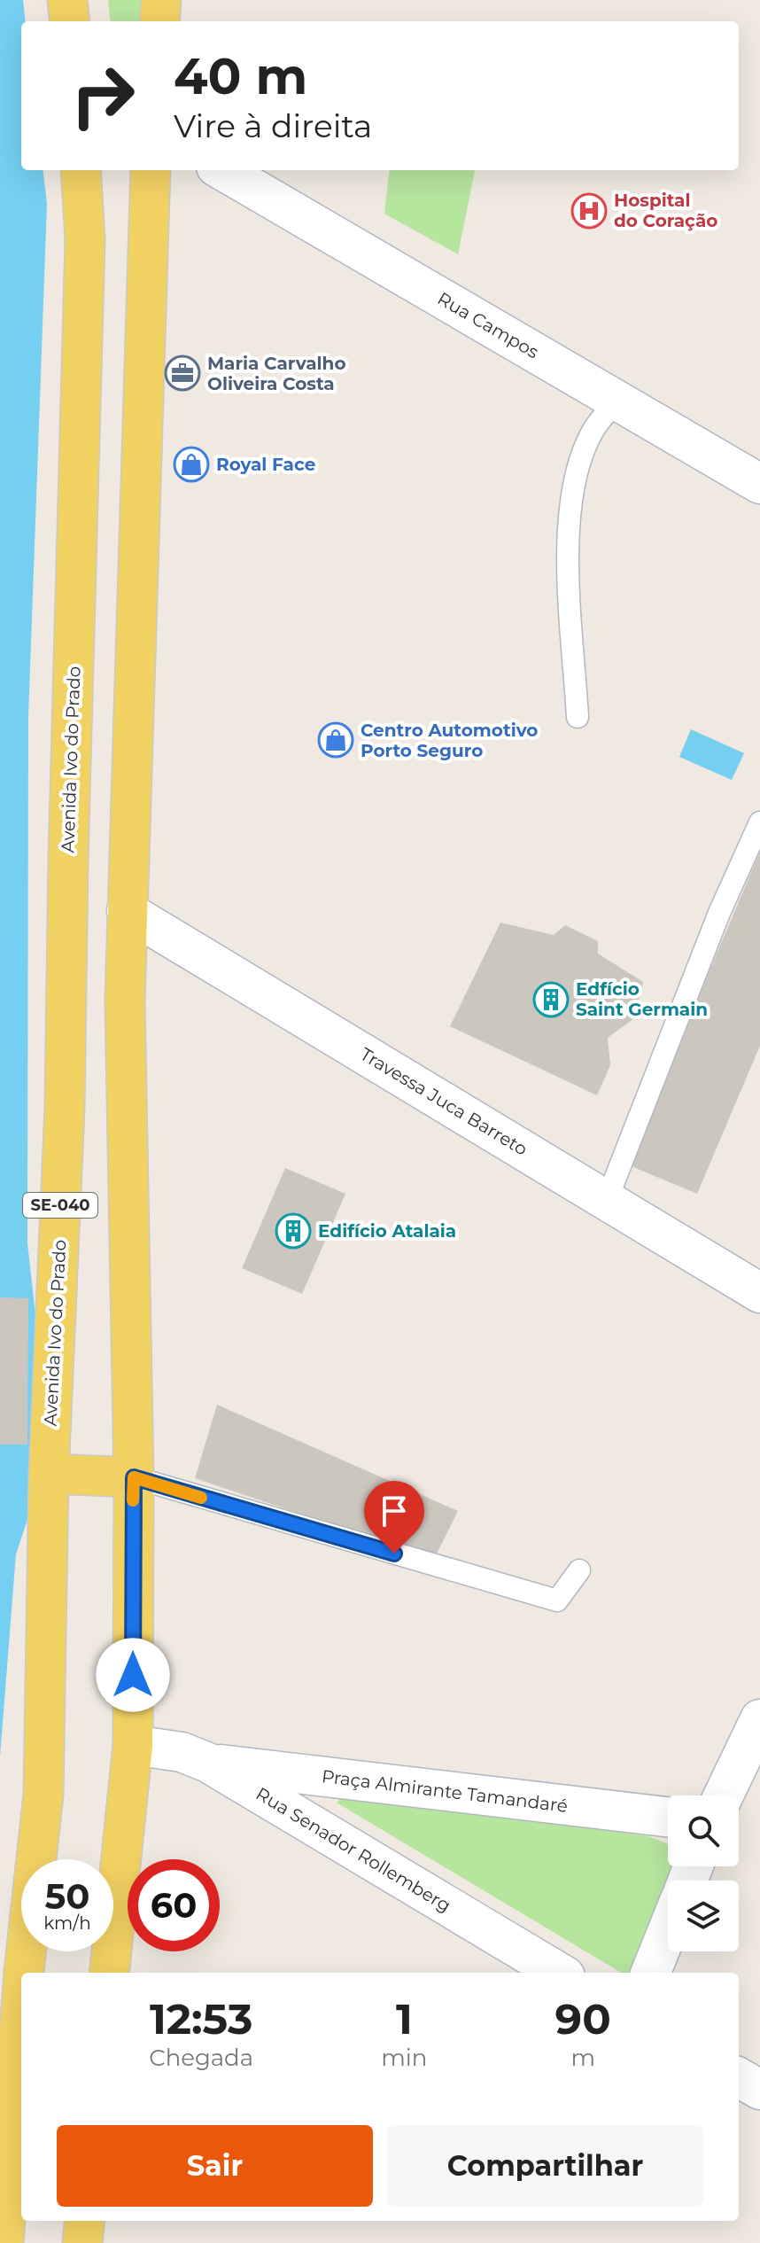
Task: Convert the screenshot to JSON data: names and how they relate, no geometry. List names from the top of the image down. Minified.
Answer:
{"streets":{"main road":["Avenida Ivo do Prado","SE-040"],"street":["Rua Campos","Travessa Juca Barreto","Praça Almirante Tamandaré","Rua Senador Rollemberg"]},"crossings":[["Praça Almirante Tamandaré","Rua Senador Rollemberg"]],"places":{"hospital":["Hospital do Coração"],"office":["Maria Carvalho Oliveira Costa"],"shop":["Royal Face","Centro Automotivo Porto Seguro"],"building":["Edfício Saint Germain","Edifício Atalaia"]},"page":{"turn":["40 m","Vire à direita"],"speed":"50 km/h","limit":"60","eta":["12:53","Chegada","1","min","90","m"],"buttons":["Sair","Compartilhar"]}}
